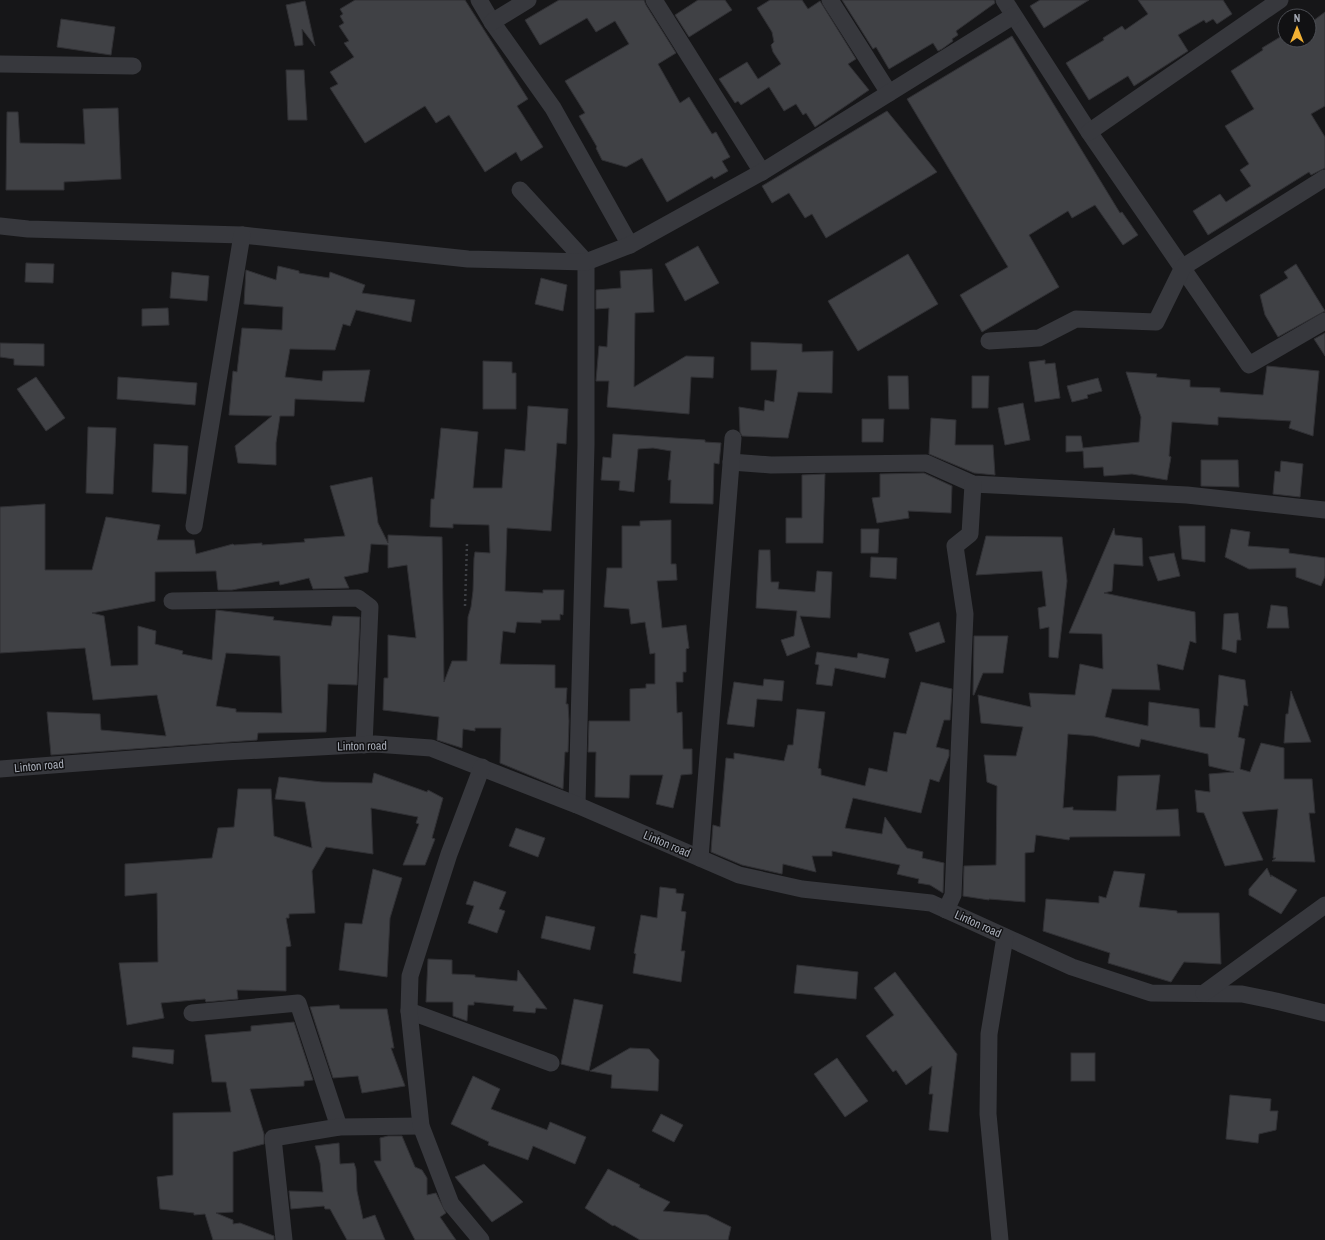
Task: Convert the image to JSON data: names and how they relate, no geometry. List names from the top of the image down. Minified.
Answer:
{"streets":{"street":["Linton road"]},"north":"top"}
